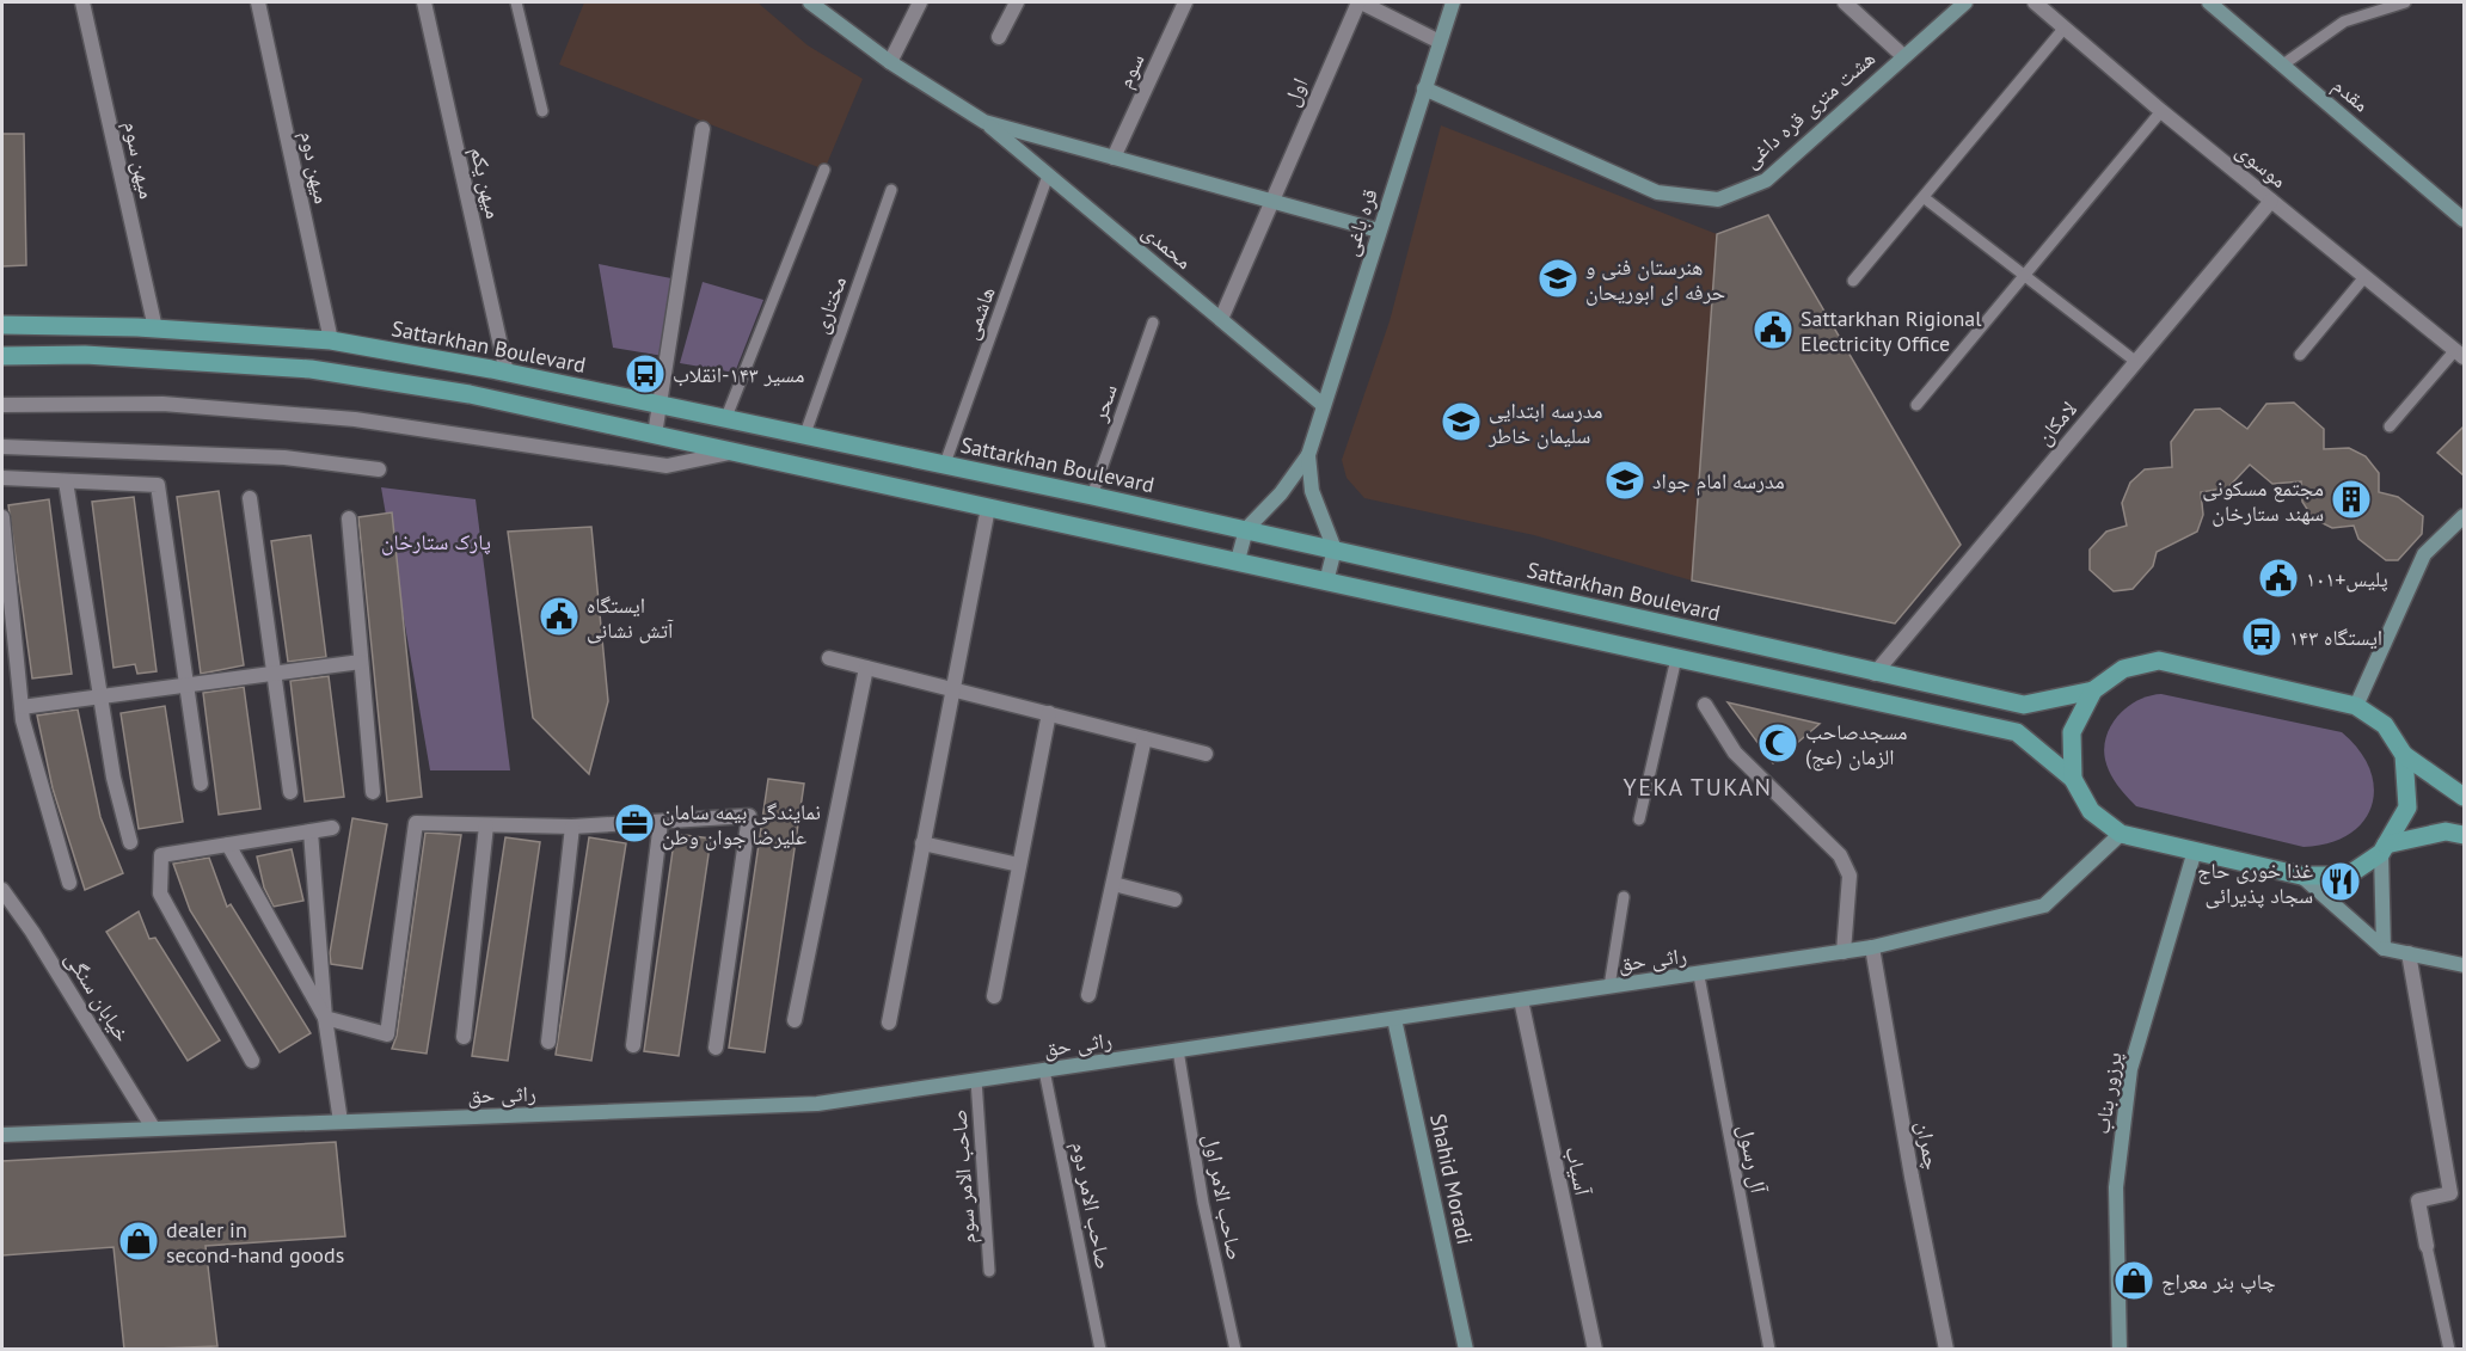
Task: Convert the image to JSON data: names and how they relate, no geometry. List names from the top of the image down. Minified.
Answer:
{"streets":{"main road":["مقدم","هشت متری قره داغی","قره باغی","محمدی","Sattarkhan Boulevard","راثی حق","پرزور بناب","Shahid Moradi"],"street":["سوم","اول","میهن سوم","موسوی","میهن دوم","میهن یکم","لامکان","خیابان سنگی","چمران","آسیاب"],"lane":["مختاری","هاشمی","سحر","آل رسول","صاحب الامر سوم","صاحب الامر اول","صاحب الامر دوم"]},"crossings":[["سوم","محمدی"],["اول","محمدی"],["هشت متری قره داغی","قره باغی"],["میهن سوم","Sattarkhan Boulevard"],["موسوی","لامکان"],["میهن دوم","Sattarkhan Boulevard"],["میهن یکم","Sattarkhan Boulevard"],["قره باغی","محمدی"],["قره باغی","Sattarkhan Boulevard"],["محمدی","هاشمی"],["مختاری","Sattarkhan Boulevard"],["هاشمی","Sattarkhan Boulevard"],["Sattarkhan Boulevard","سحر"],["Sattarkhan Boulevard","لامکان"],["راثی حق","خیابان سنگی"],["راثی حق","چمران"],["راثی حق","آل رسول"],["راثی حق","آسیاب"],["راثی حق","صاحب الامر سوم"],["راثی حق","Shahid Moradi"],["راثی حق","صاحب الامر اول"],["راثی حق","صاحب الامر دوم"]],"districts":["YEKA TUKAN"],"parks":["پارک ستارخان"],"places":{"school or university":["هنرستان فنی و حرفه ای ابوریحان","مدرسه ابتدایی سلیمان خاطر","مدرسه امام جواد"],"public building":["Sattarkhan Rigional Electricity Office","پلیس+۱۰۱","ایستگاه آتش نشانی"],"bus stop":["مسیر ۱۴۳-انقلاب","ایستگاه ۱۴۳"],"building":["مجتمع مسکونی سهند ستارخان"],"mosque":["مسجدصاحب الزمان (عج)"],"office":["نمایندگی بیمه سامان علیرضا جوان وطن"],"restaurant":["غذا خوری حاج سجاد پذیرائی"],"shop":["dealer in second-hand goods","چاپ بنر معراج"]}}
